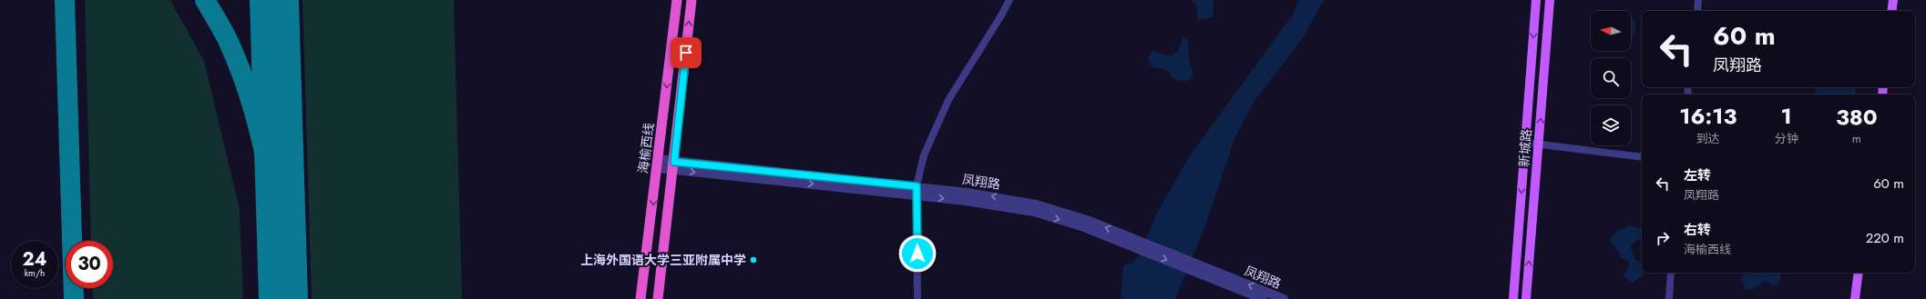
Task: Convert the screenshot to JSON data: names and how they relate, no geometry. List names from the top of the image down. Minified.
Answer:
{"streets":{"highway":["海榆西线"],"main road":["新城路"],"street":["凤翔路"]},"crossings":[["海榆西线","凤翔路"]],"places":["上海外国语大学三亚附属中学"],"north":"left","page":{"turn":["60 m","凤翔路"],"eta":["16:13","到达","1","分钟","380","m"],"list":[{"name":"左转","note":"凤翔路","value":"60 m"},{"name":"右转","note":"海榆西线","value":"220 m"}],"speed":"24 km/h","limit":"30"}}
